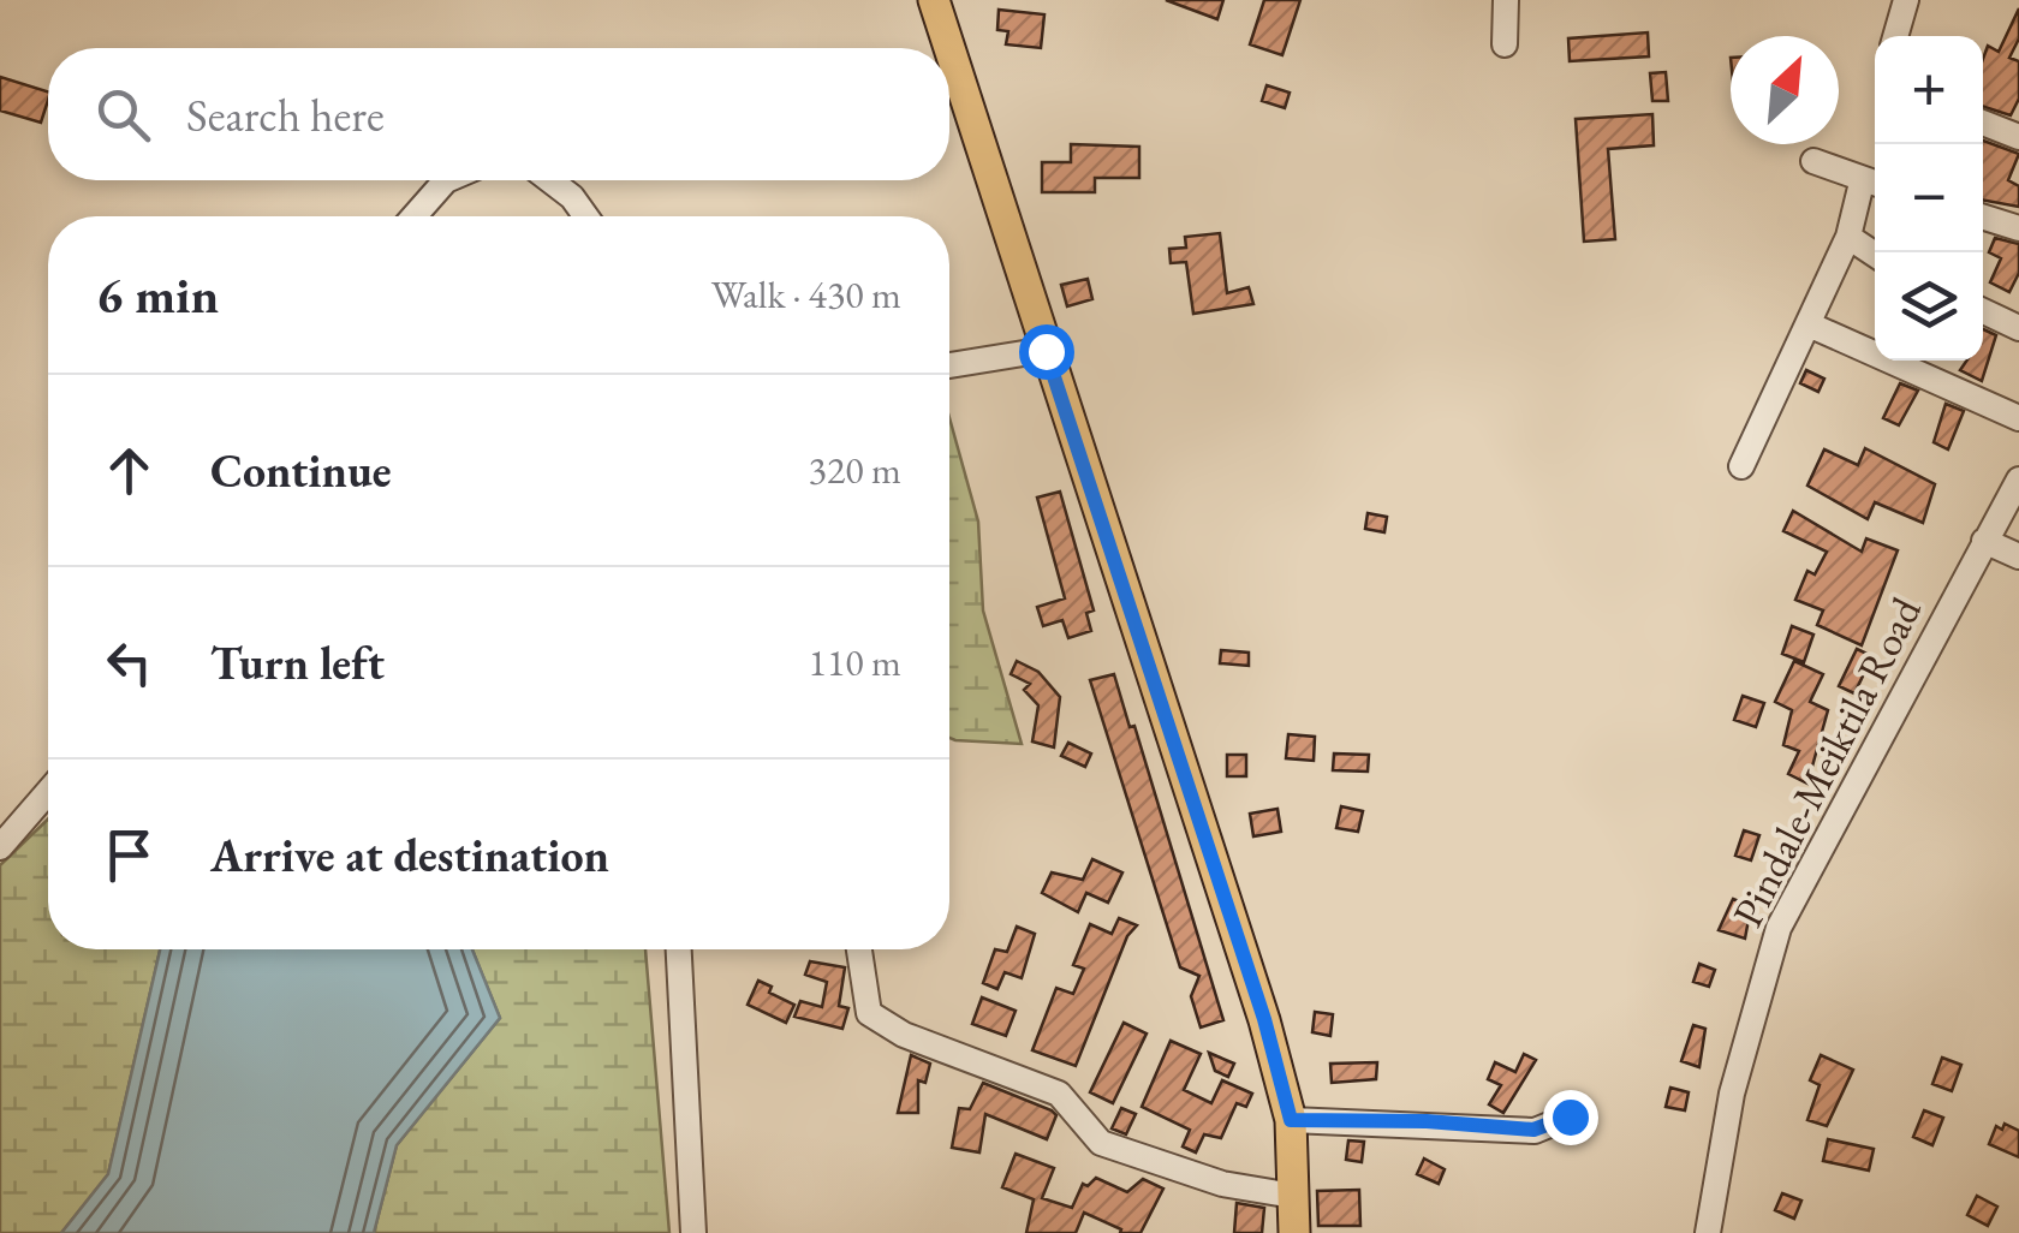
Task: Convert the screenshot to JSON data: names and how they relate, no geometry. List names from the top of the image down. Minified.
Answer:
{"streets":{"street":["Pindale-Meiktila Road"]},"north":"top right","page":{"map_buttons":["+","−"],"search":"Search here","heading":["6 min","Walk · 430 m"],"list":[["Continue","320 m"],["Turn left","110 m"],"Arrive at destination"]}}
